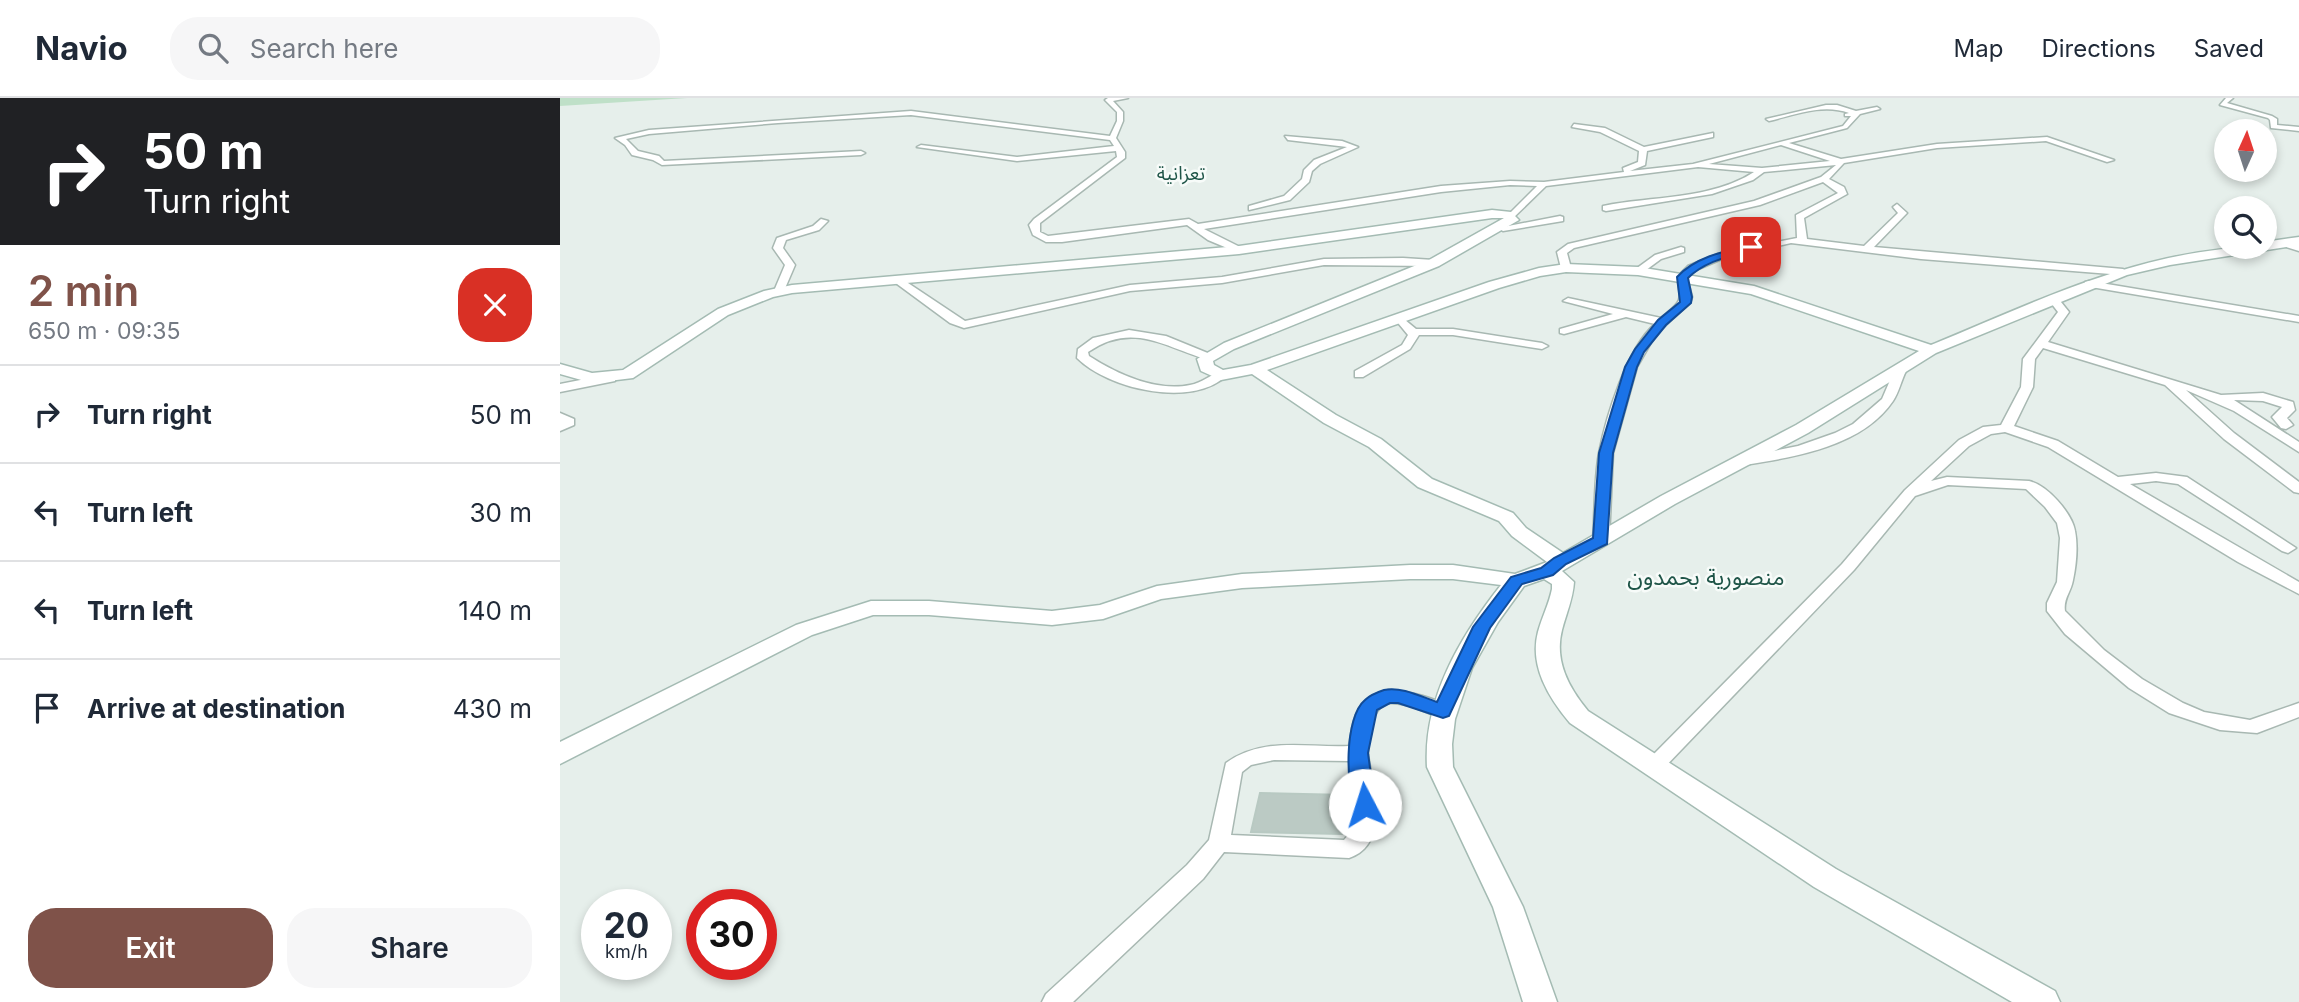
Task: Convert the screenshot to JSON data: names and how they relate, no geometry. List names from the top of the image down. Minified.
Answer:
{"districts":["تعزانية","منصورية بحمدون"],"north":"top","page":{"header":"Navio","search":"Search here","nav":["Map","Directions","Saved"],"turn":["50 m","Turn right"],"heading":["2 min","650 m · 09:35"],"list":[{"name":"Turn right","value":"50 m"},{"name":"Turn left","value":"30 m"},{"name":"Turn left","value":"140 m"},{"name":"Arrive at destination","value":"430 m"}],"speed":"20 km/h","limit":"30","buttons":["Exit","Share"]}}
